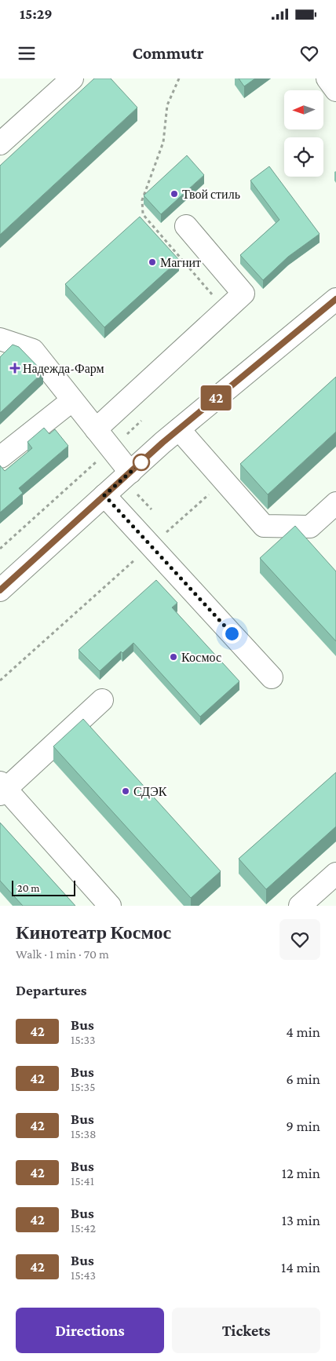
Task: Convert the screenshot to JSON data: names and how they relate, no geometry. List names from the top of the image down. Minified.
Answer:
{"places":{"other":["Твой стиль","Магнит","Космос","СДЭК"],"health":["Надежда-Фарм"]},"lines":["bus line 42"],"scale_bar":"20 m","north":"left","page":{"status":"15:29","header":"Commutr","on_map":"42","scale":"20 m","heading":[["Кинотеатр Космос","Walk · 1 min · 70 m"],"Departures"],"list":[{"mark":"42","name":"Bus","note":"15:33","value":"4 min"},{"mark":"42","name":"Bus","note":"15:35","value":"6 min"},{"mark":"42","name":"Bus","note":"15:38","value":"9 min"},{"mark":"42","name":"Bus","note":"15:41","value":"12 min"},{"mark":"42","name":"Bus","note":"15:42","value":"13 min"},{"mark":"42","name":"Bus","note":"15:43","value":"14 min"}],"buttons":["Directions","Tickets"]}}
